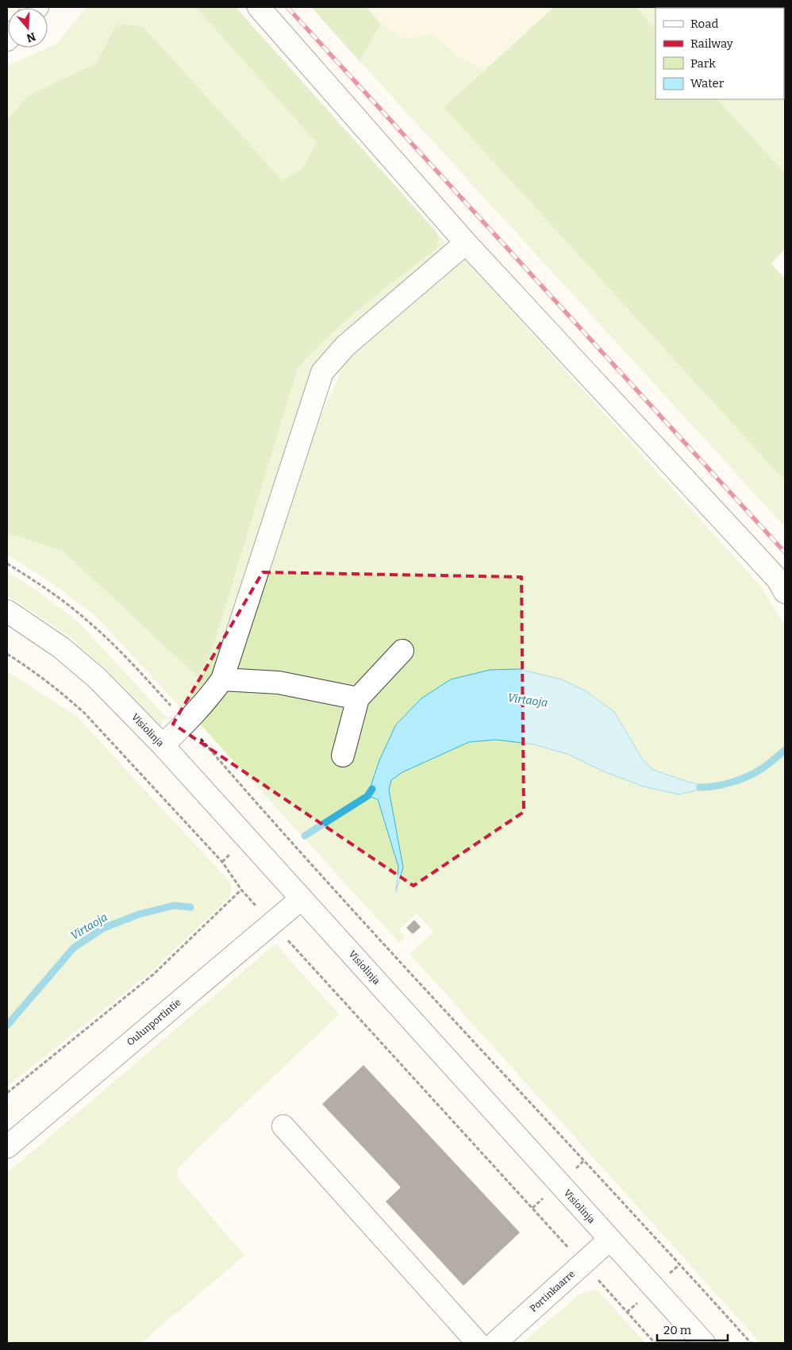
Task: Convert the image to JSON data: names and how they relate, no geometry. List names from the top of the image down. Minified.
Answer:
{"streets":{"street":["Visiolinja","Oulunportintie","Portinkaarre"]},"crossings":[["Visiolinja","Oulunportintie"],["Visiolinja","Portinkaarre"]],"water":["Virtaoja"],"legend":["Road","Railway","Park","Water"],"scale_bar":"20 m","north":"bottom"}
